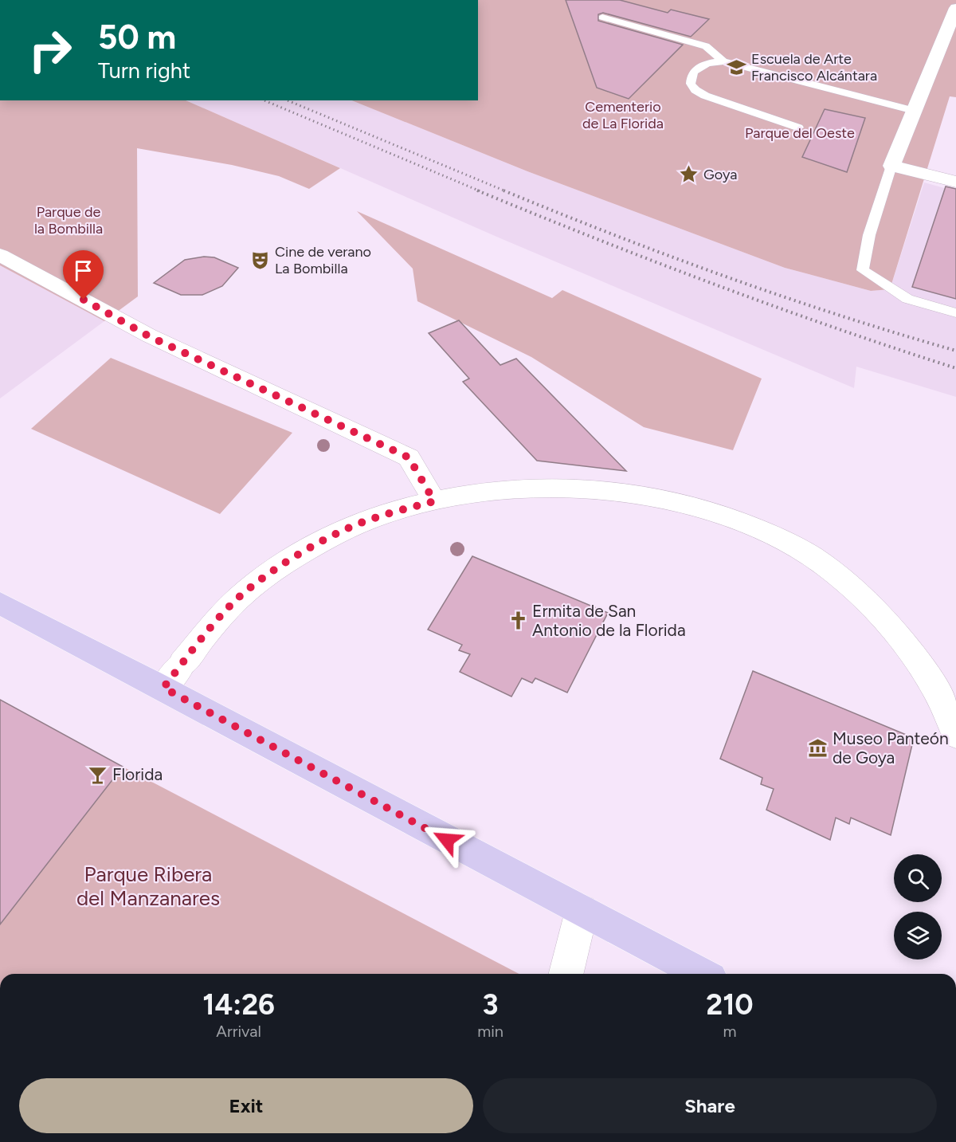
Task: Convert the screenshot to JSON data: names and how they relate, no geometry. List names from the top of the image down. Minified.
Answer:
{"parks":["Cementerio de La Florida","Parque del Oeste","Parque de la Bombilla","Parque Ribera del Manzanares"],"places":{"school or university":["Escuela de Arte Francisco Alcántara"],"place":["Goya"],"theatre":["Cine de verano La Bombilla"],"church":["Ermita de San Antonio de la Florida"],"museum":["Museo Panteón de Goya"],"bar":["Florida"]},"page":{"turn":["50 m","Turn right"],"eta":["14:26","Arrival","3","min","210","m"],"buttons":["Exit","Share"]}}
